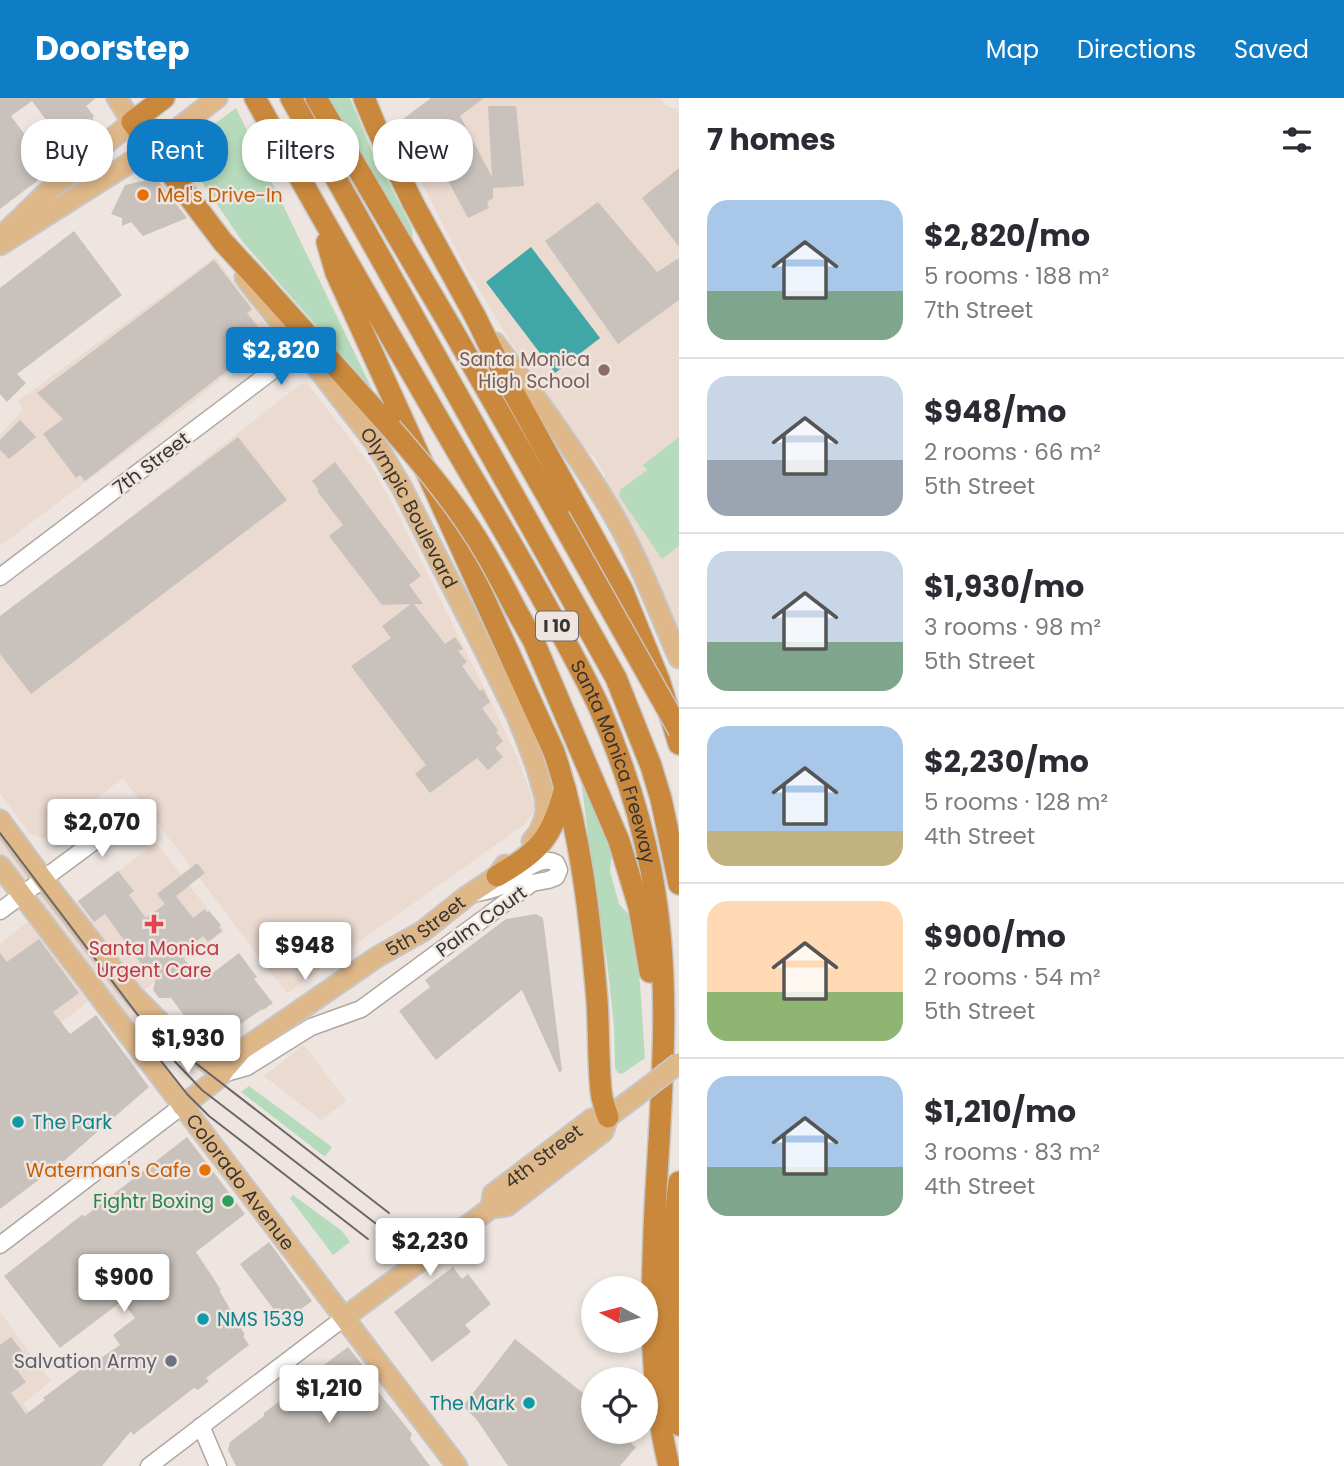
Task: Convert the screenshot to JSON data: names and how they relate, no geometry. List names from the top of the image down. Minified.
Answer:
{"streets":{"highway":["Olympic Boulevard","I 10","Santa Monica Freeway"],"main road":["5th Street","4th Street","Colorado Avenue"],"street":["7th Street","Palm Court"]},"crossings":[["7th Street","Olympic Boulevard"],["Olympic Boulevard","5th Street"],["Palm Court","5th Street"],["5th Street","Colorado Avenue"],["4th Street","Colorado Avenue"]],"places":{"other":["Mel's Drive-In","Santa Monica High School","The Park","Waterman's Cafe","Fightr Boxing","NMS 1539","Salvation Army","The Mark"],"health":["Santa Monica Urgent Care"]},"north":"left","page":{"header":"Doorstep","nav":["Map","Directions","Saved"],"heading":"7 homes","chip":["Buy","Rent","Filters","New"],"list":[{"name":"$2,820/mo","note":"5 rooms · 188 m² · 7th Street"},{"name":"$948/mo","note":"2 rooms · 66 m² · 5th Street"},{"name":"$1,930/mo","note":"3 rooms · 98 m² · 5th Street"},{"name":"$2,230/mo","note":"5 rooms · 128 m² · 4th Street"},{"name":"$900/mo","note":"2 rooms · 54 m² · 5th Street"},{"name":"$1,210/mo","note":"3 rooms · 83 m² · 4th Street"}],"price":["$2,820","$2,070","$948","$1,930","$2,230","$900","$1,210"]}}
